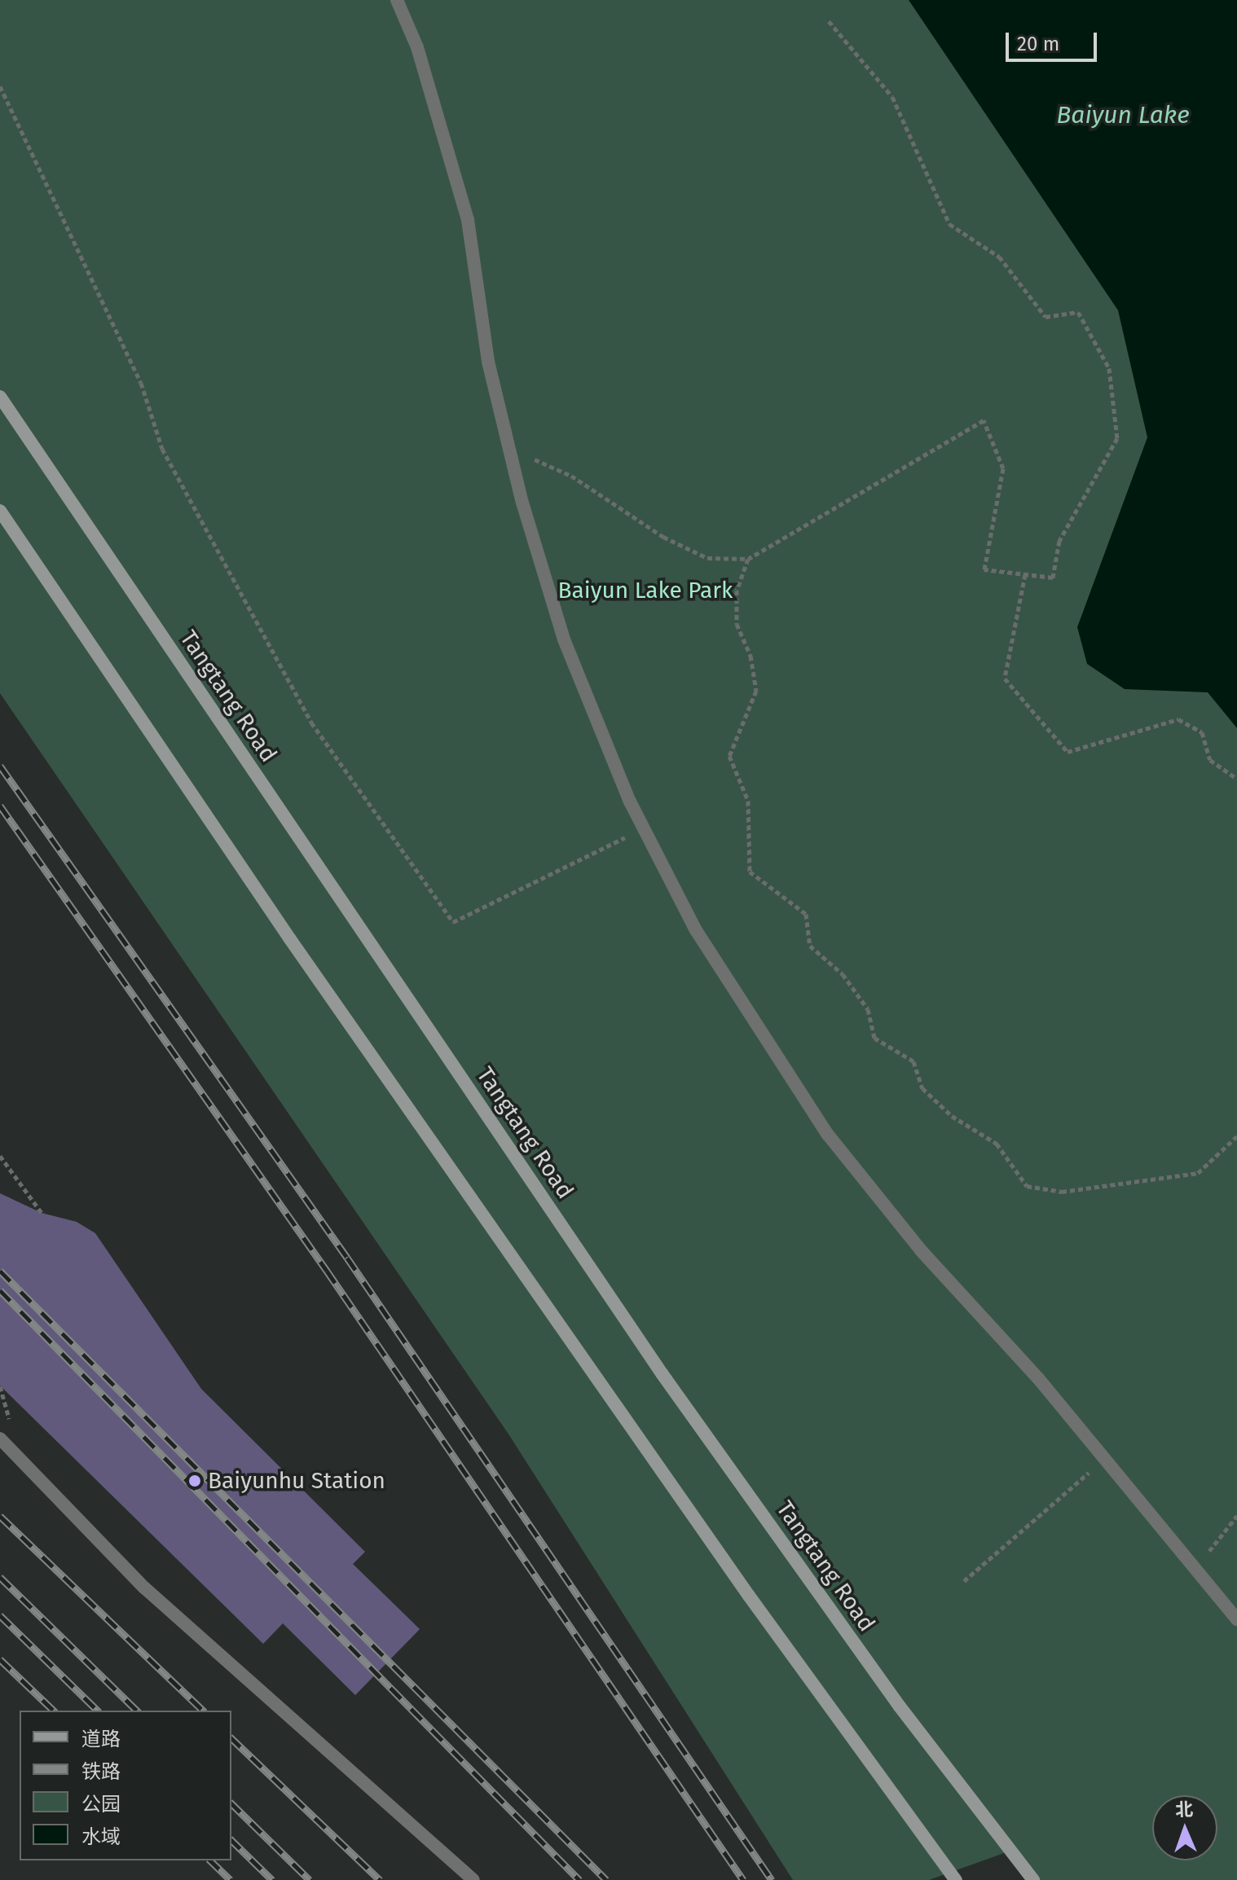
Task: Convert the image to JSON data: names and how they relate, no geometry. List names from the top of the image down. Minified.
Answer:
{"streets":{"street":["Tangtang Road"]},"water":["Baiyun Lake"],"parks":["Baiyun Lake Park"],"places":["Baiyunhu Station"],"legend":["道路","铁路","公园","水域"],"scale_bar":"20 m","north":"top"}
